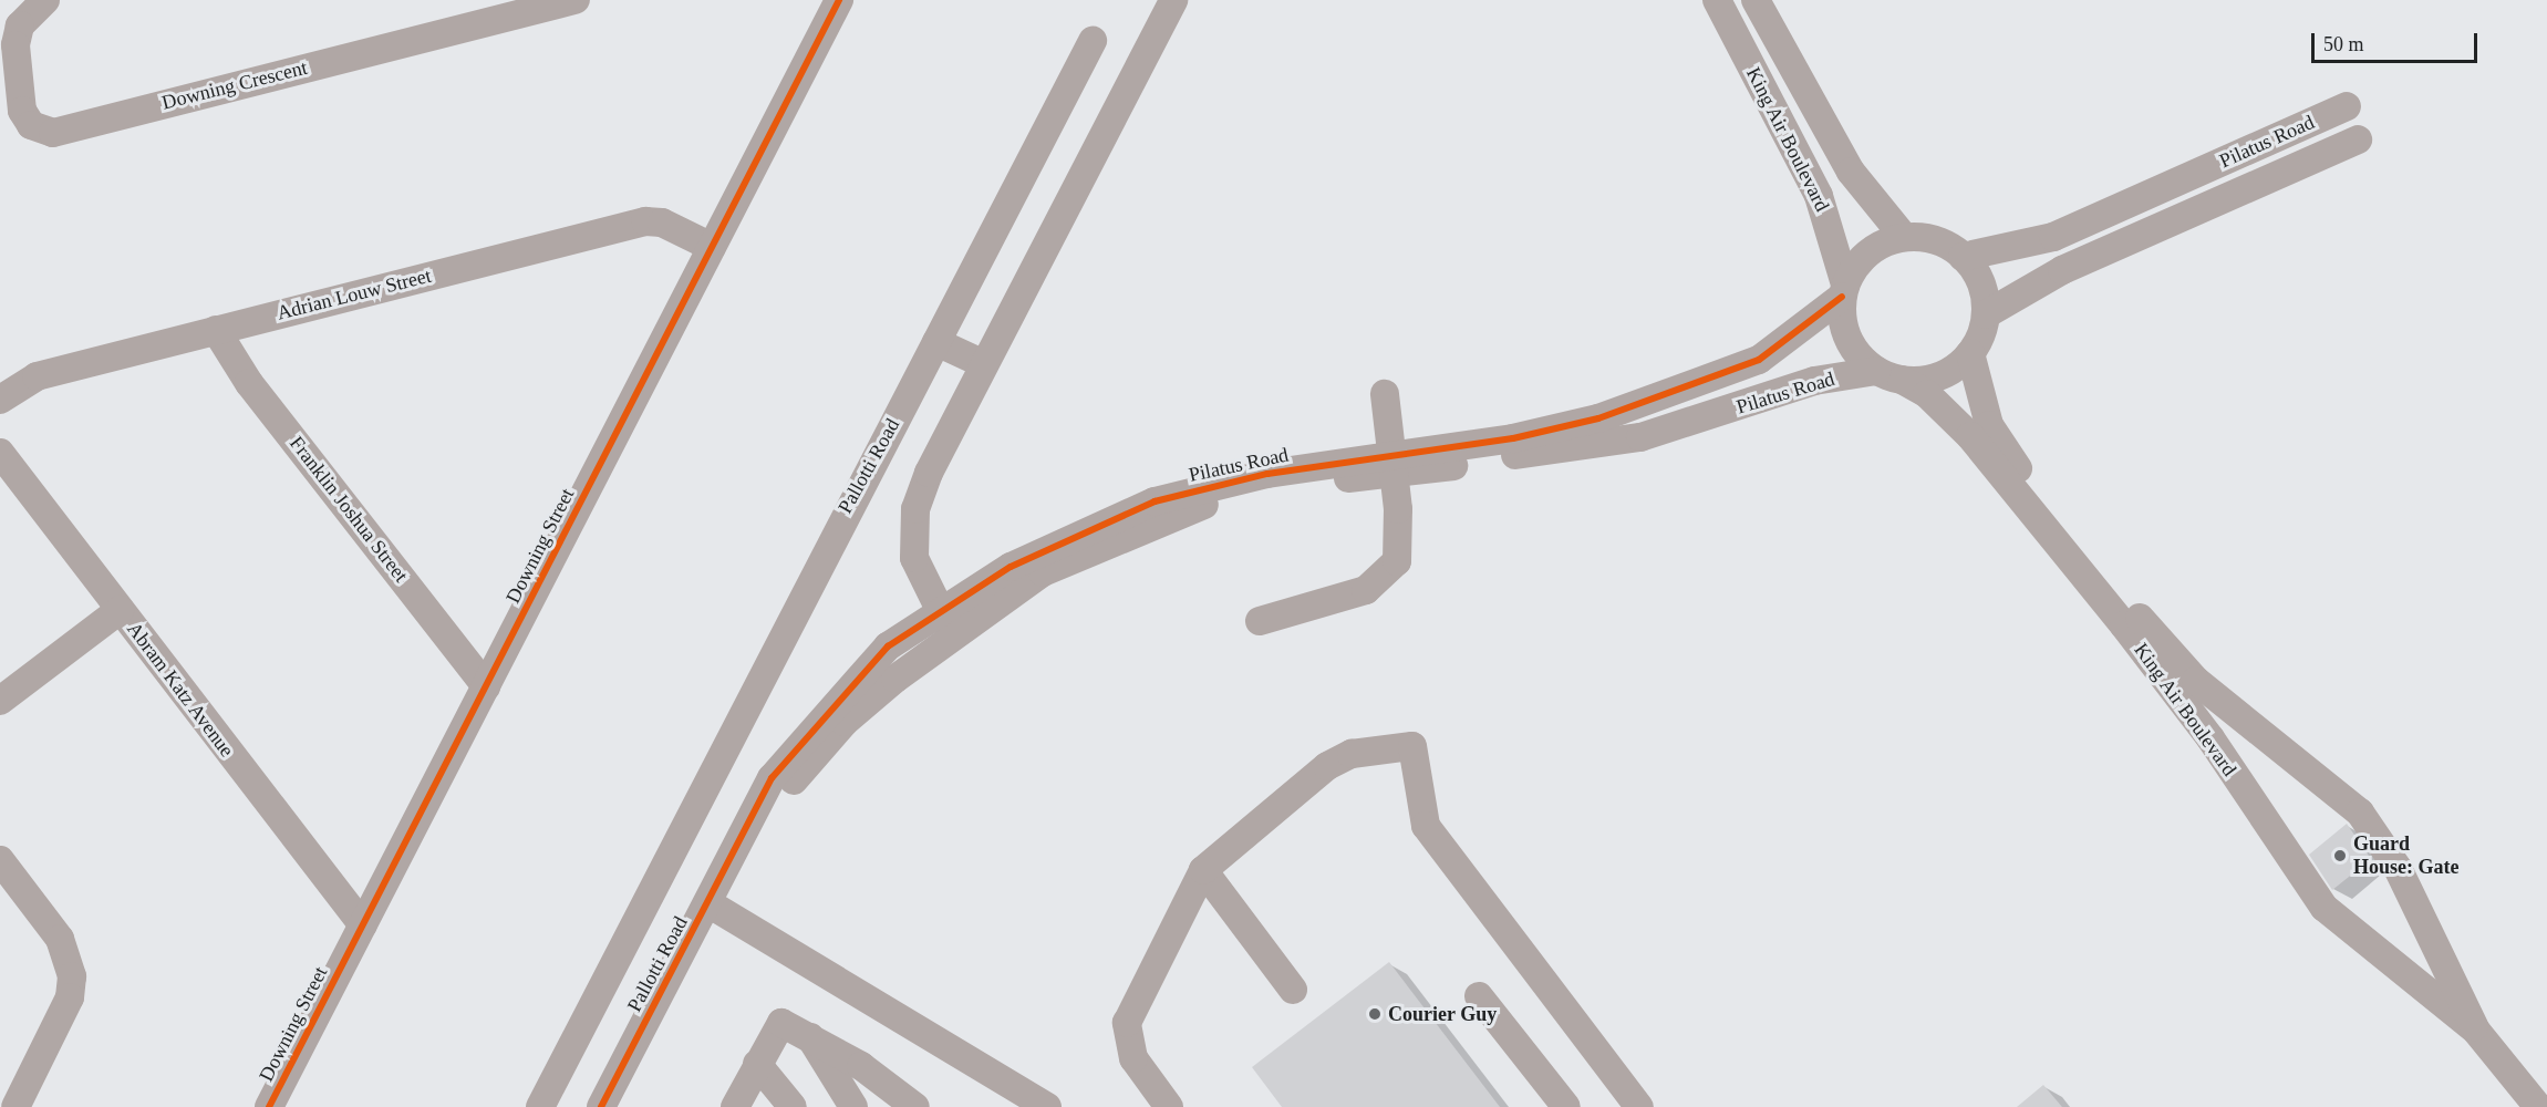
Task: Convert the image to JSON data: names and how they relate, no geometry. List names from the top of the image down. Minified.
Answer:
{"streets":{"street":["Downing Crescent","King Air Boulevard","Pilatus Road","Adrian Louw Street","Pallotti Road","Franklin Joshua Street","Downing Street","Abram Katz Avenue"]},"crossings":[["King Air Boulevard","Pilatus Road"],["Pilatus Road","Pallotti Road"],["Adrian Louw Street","Franklin Joshua Street"],["Adrian Louw Street","Downing Street"],["Franklin Joshua Street","Downing Street"],["Downing Street","Abram Katz Avenue"]],"places":["Guard House: Gate","Courier Guy"],"scale_bar":"50 m"}
